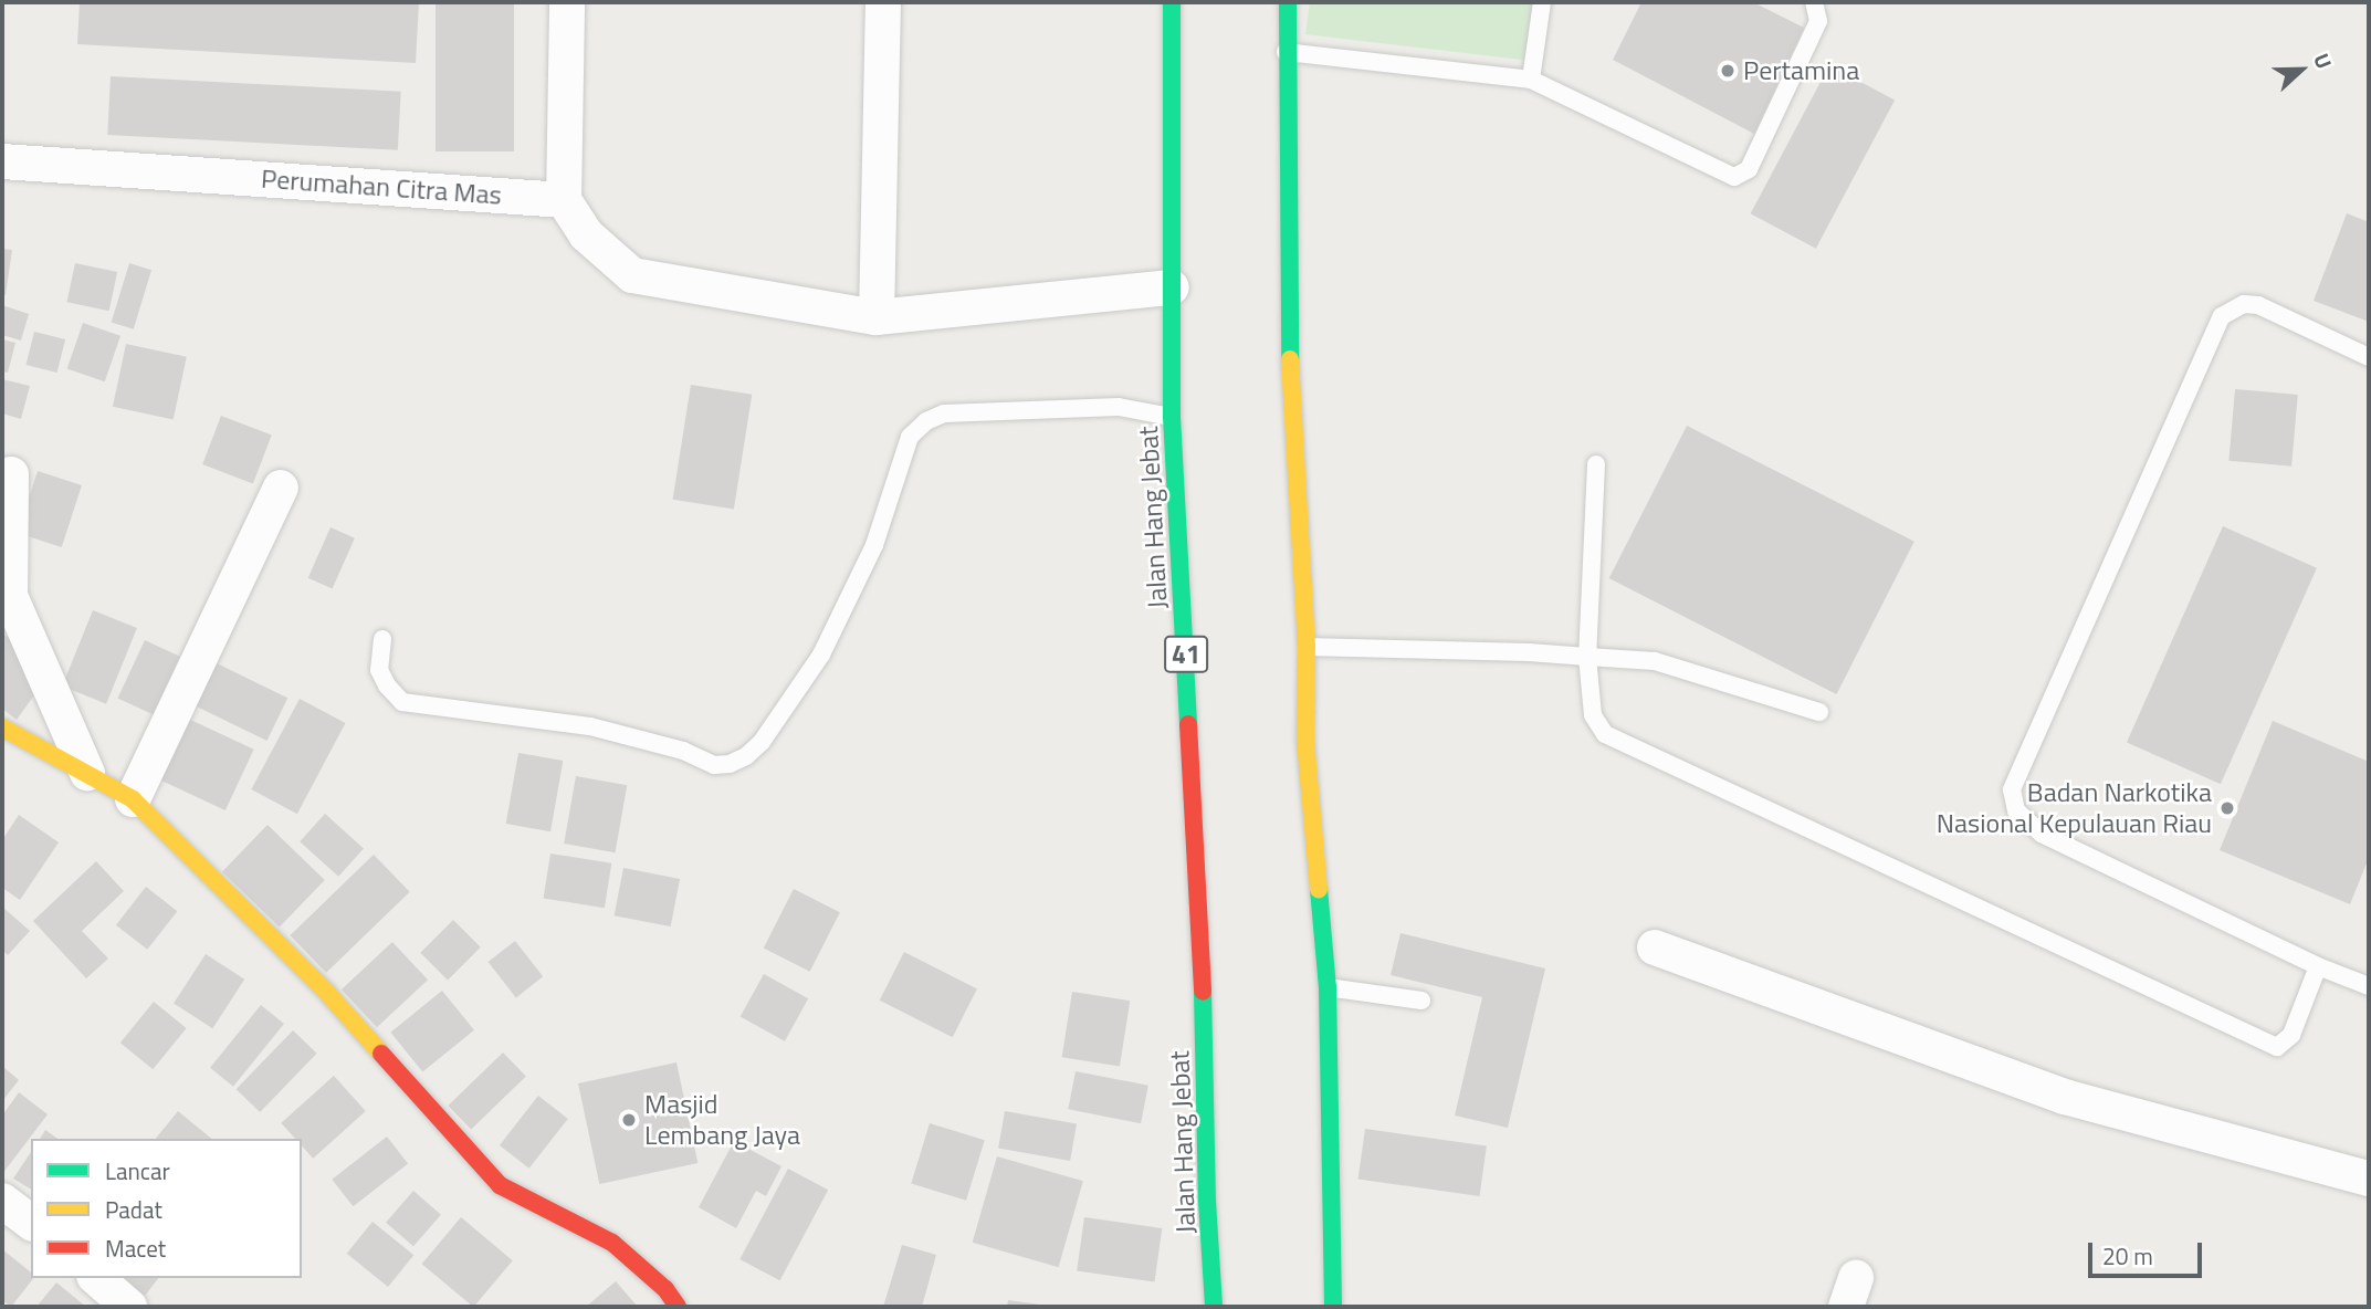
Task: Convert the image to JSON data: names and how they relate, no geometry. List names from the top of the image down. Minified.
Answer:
{"streets":{"main road":["Jalan Hang Jebat","41"],"street":["Perumahan Citra Mas"]},"places":["Pertamina","Badan Narkotika Nasional Kepulauan Riau","Masjid Lembang Jaya"],"legend":["Lancar","Padat","Macet"],"scale_bar":"20 m","north":"right"}
